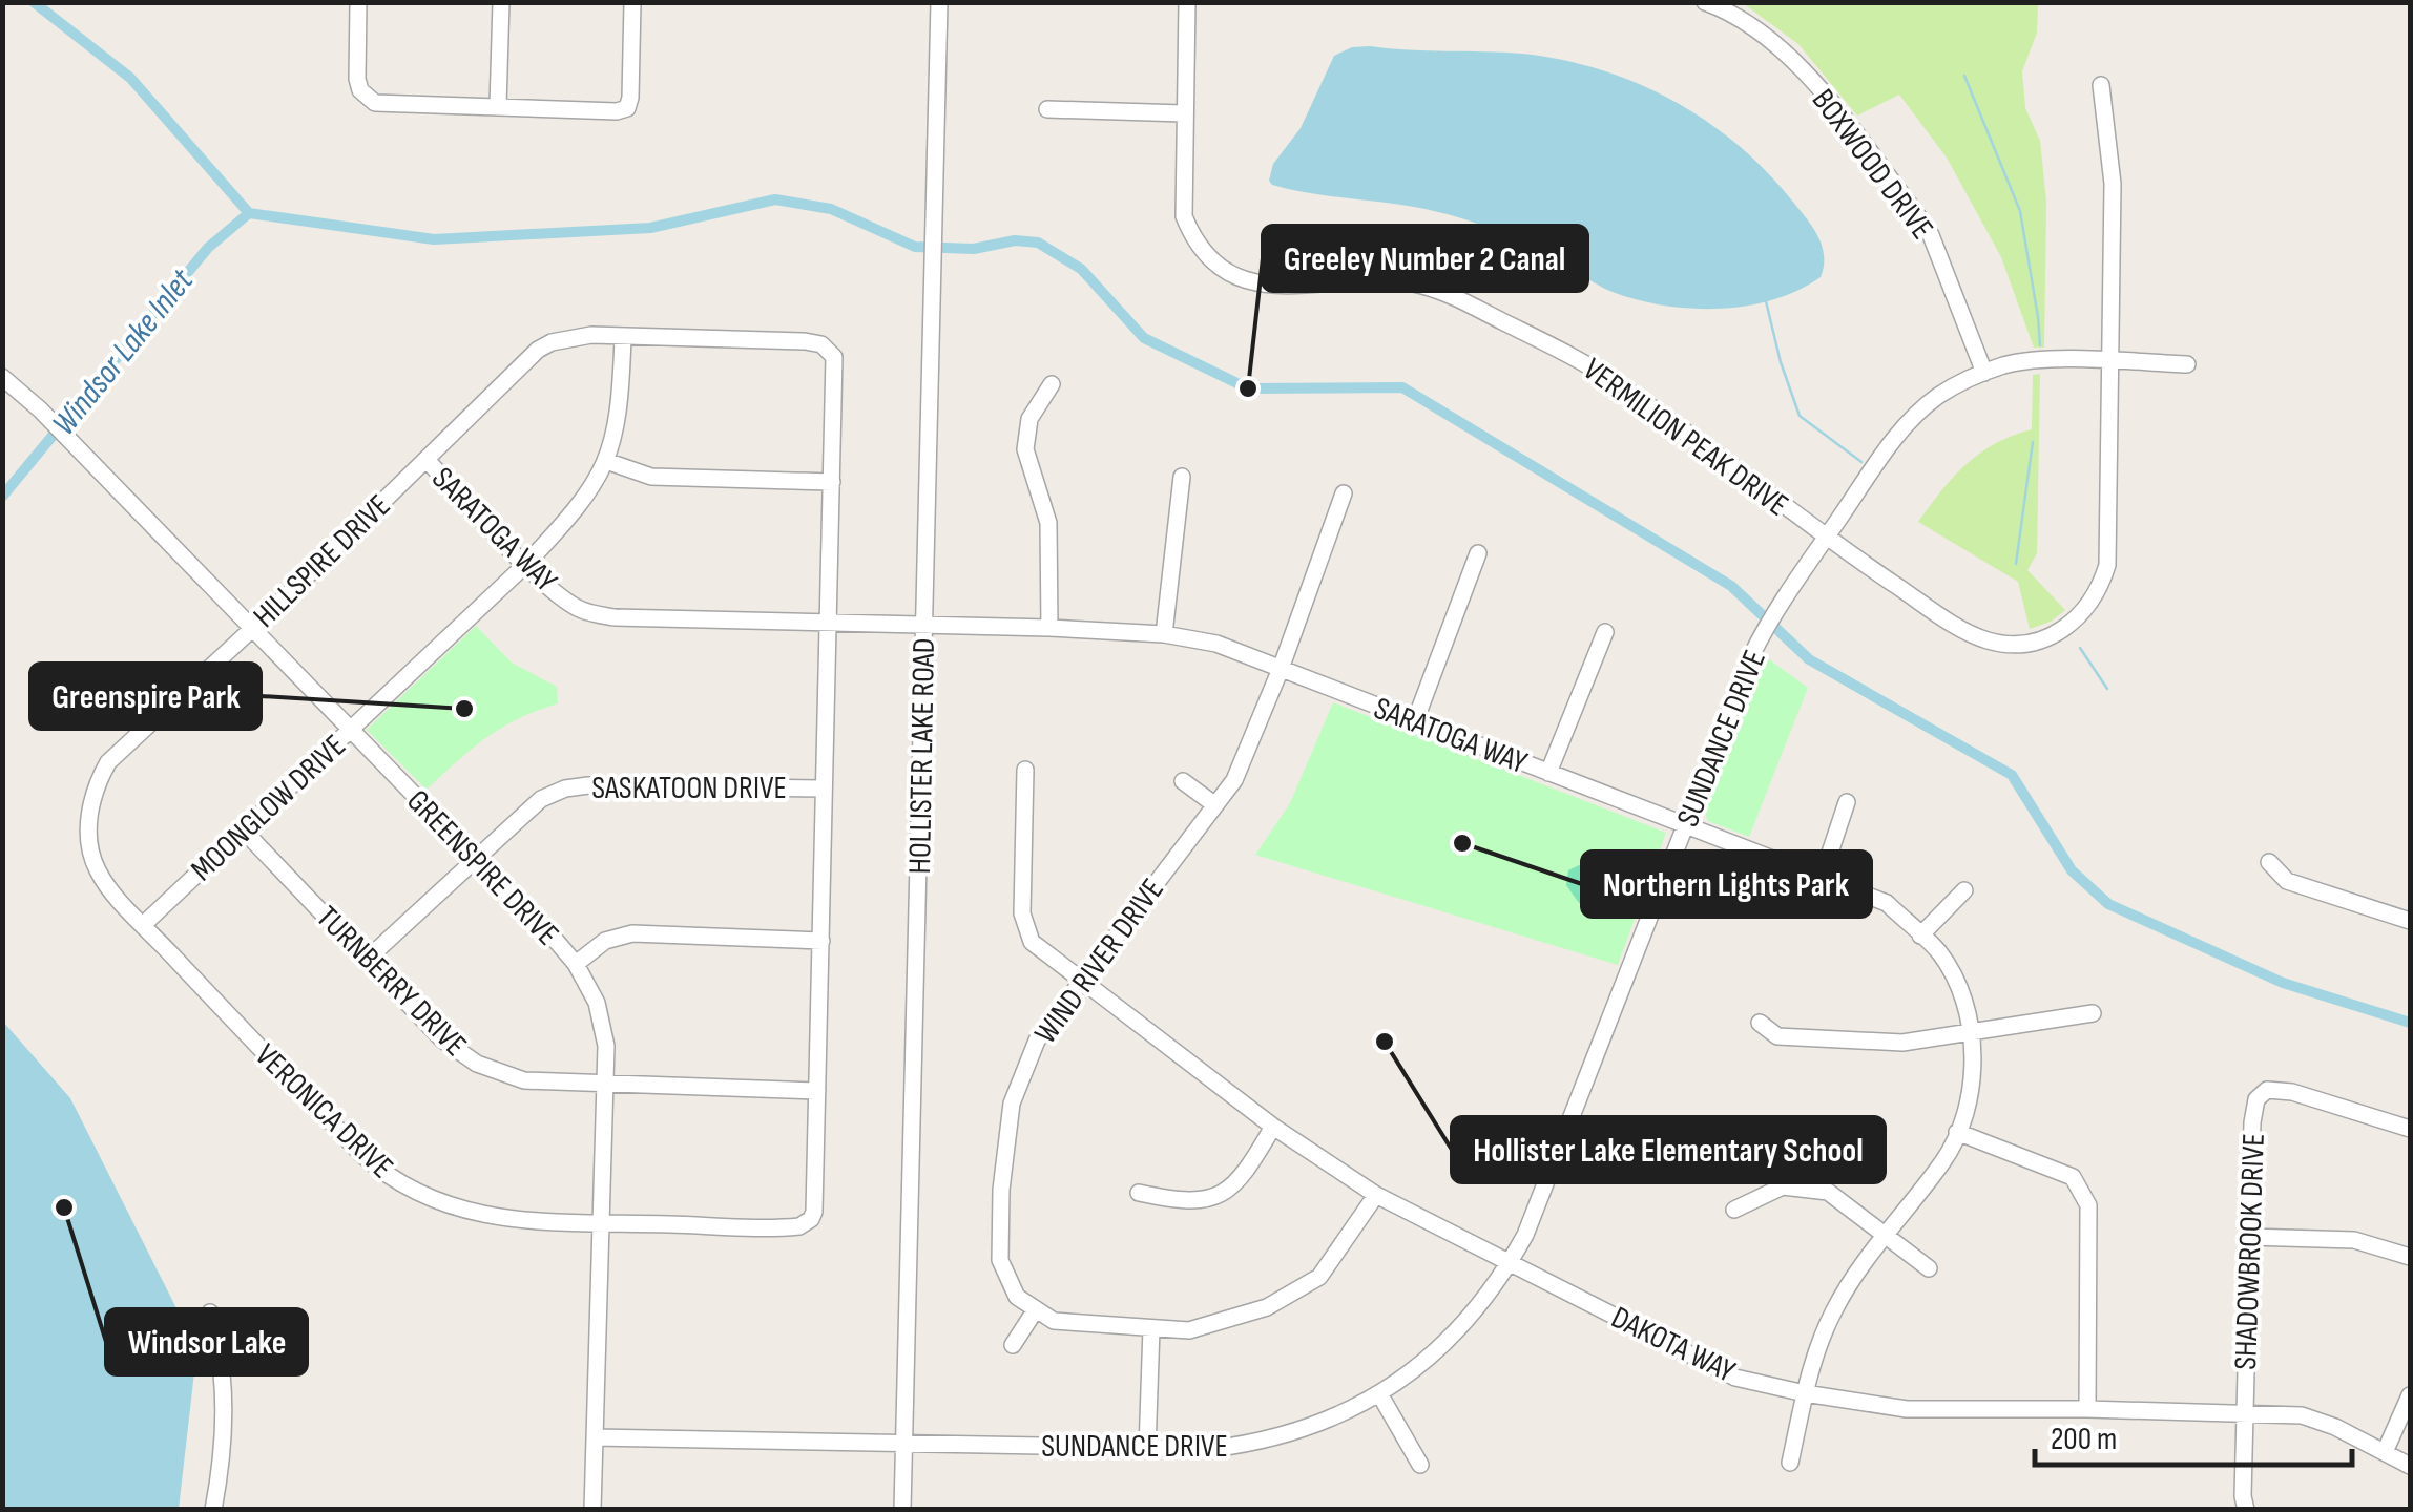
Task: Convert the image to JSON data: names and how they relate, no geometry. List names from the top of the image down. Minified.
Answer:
{"streets":{"street":["BOXWOOD DRIVE","VERMILION PEAK DRIVE","SARATOGA WAY","HILLSPIRE DRIVE","SUNDANCE DRIVE","HOLLISTER LAKE ROAD","SASKATOON DRIVE","MOONGLOW DRIVE","GREENSPIRE DRIVE","WIND RIVER DRIVE","TURNBERRY DRIVE","VERONICA DRIVE","SHADOWBROOK DRIVE","DAKOTA WAY"]},"crossings":[["BOXWOOD DRIVE","SUNDANCE DRIVE"],["VERMILION PEAK DRIVE","SUNDANCE DRIVE"],["SARATOGA WAY","HILLSPIRE DRIVE"],["SARATOGA WAY","SUNDANCE DRIVE"],["SARATOGA WAY","HOLLISTER LAKE ROAD"],["SARATOGA WAY","MOONGLOW DRIVE"],["SARATOGA WAY","WIND RIVER DRIVE"],["SARATOGA WAY","DAKOTA WAY"],["HILLSPIRE DRIVE","MOONGLOW DRIVE"],["HILLSPIRE DRIVE","GREENSPIRE DRIVE"],["HILLSPIRE DRIVE","VERONICA DRIVE"],["SUNDANCE DRIVE","HOLLISTER LAKE ROAD"],["SUNDANCE DRIVE","GREENSPIRE DRIVE"],["SUNDANCE DRIVE","DAKOTA WAY"],["SASKATOON DRIVE","GREENSPIRE DRIVE"],["SASKATOON DRIVE","TURNBERRY DRIVE"],["MOONGLOW DRIVE","GREENSPIRE DRIVE"],["MOONGLOW DRIVE","TURNBERRY DRIVE"],["MOONGLOW DRIVE","VERONICA DRIVE"],["GREENSPIRE DRIVE","TURNBERRY DRIVE"],["GREENSPIRE DRIVE","VERONICA DRIVE"],["WIND RIVER DRIVE","DAKOTA WAY"],["TURNBERRY DRIVE","VERONICA DRIVE"],["SHADOWBROOK DRIVE","DAKOTA WAY"]],"water":["Windsor Lake Inlet"],"places":["Greeley Number 2 Canal","Greenspire Park","Northern Lights Park","Hollister Lake Elementary School","Windsor Lake"],"scale_bar":"200 m"}
